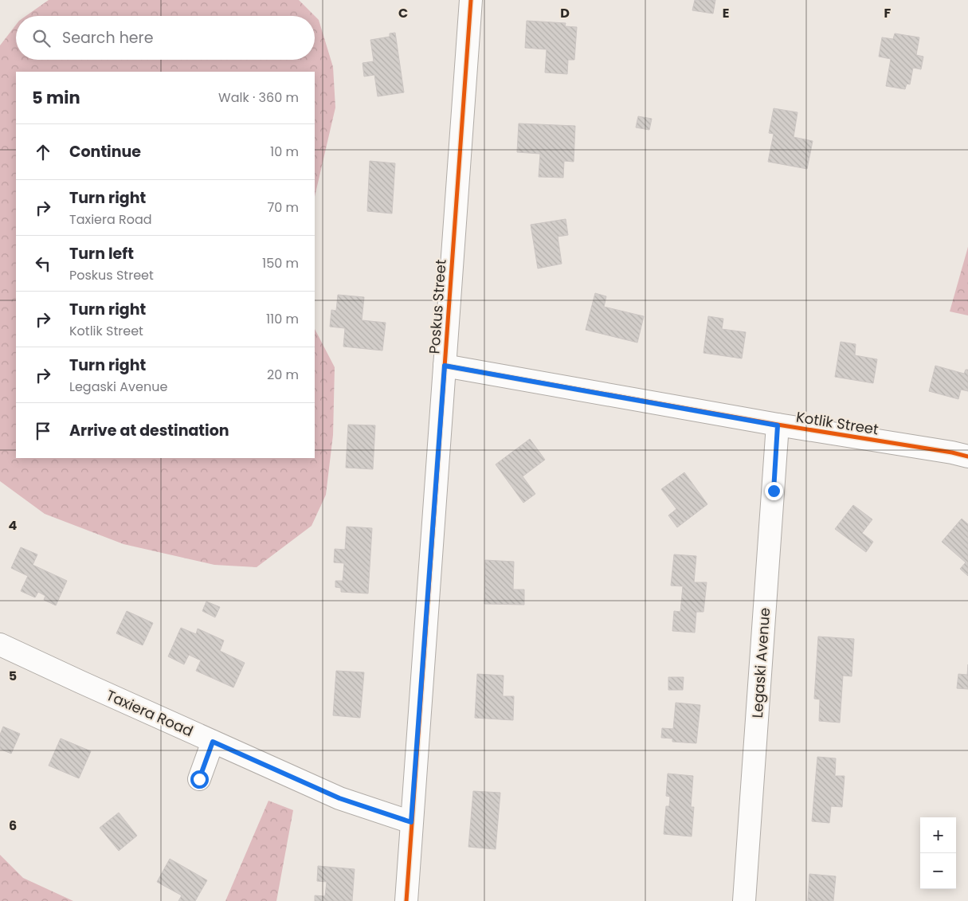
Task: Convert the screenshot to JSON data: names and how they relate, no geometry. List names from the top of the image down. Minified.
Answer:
{"streets":{"street":["Poskus Street","Kotlik Street","Legaski Avenue","Taxiera Road"]},"crossings":[["Poskus Street","Kotlik Street"],["Poskus Street","Taxiera Road"],["Kotlik Street","Legaski Avenue"]],"page":{"search":"Search here","heading":["5 min","Walk · 360 m"],"list":[["Continue","10 m"],["Turn right","Taxiera Road","70 m"],["Turn left","Poskus Street","150 m"],["Turn right","Kotlik Street","110 m"],["Turn right","Legaski Avenue","20 m"],"Arrive at destination"],"map_buttons":["+","−"]},"grid":{"columns":["C","D","E","F"],"rows":["4","5","6"]}}
